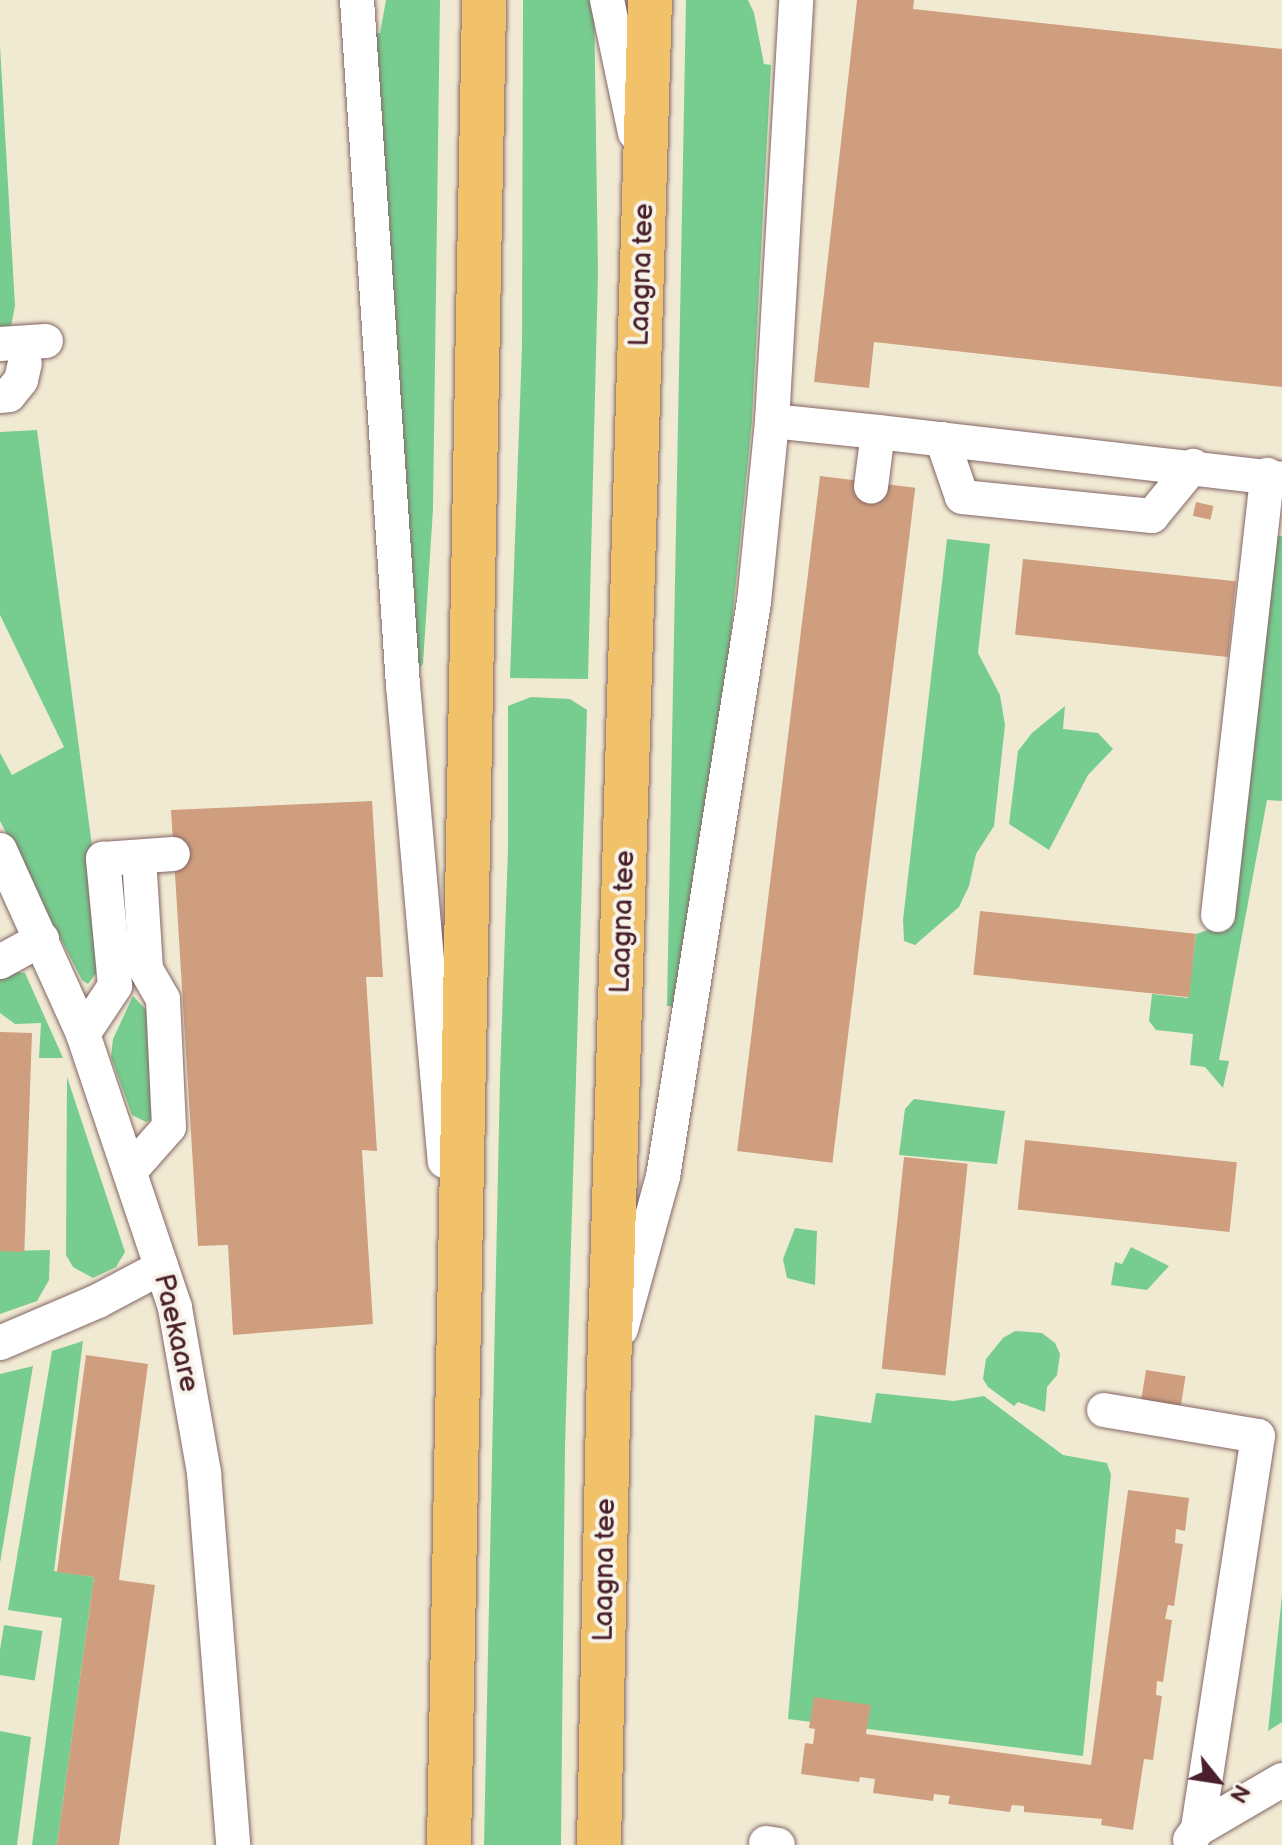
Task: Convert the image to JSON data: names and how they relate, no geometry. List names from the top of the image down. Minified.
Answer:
{"streets":{"main road":["Laagna tee"],"street":["Paekaare"]},"north":"bottom right"}
